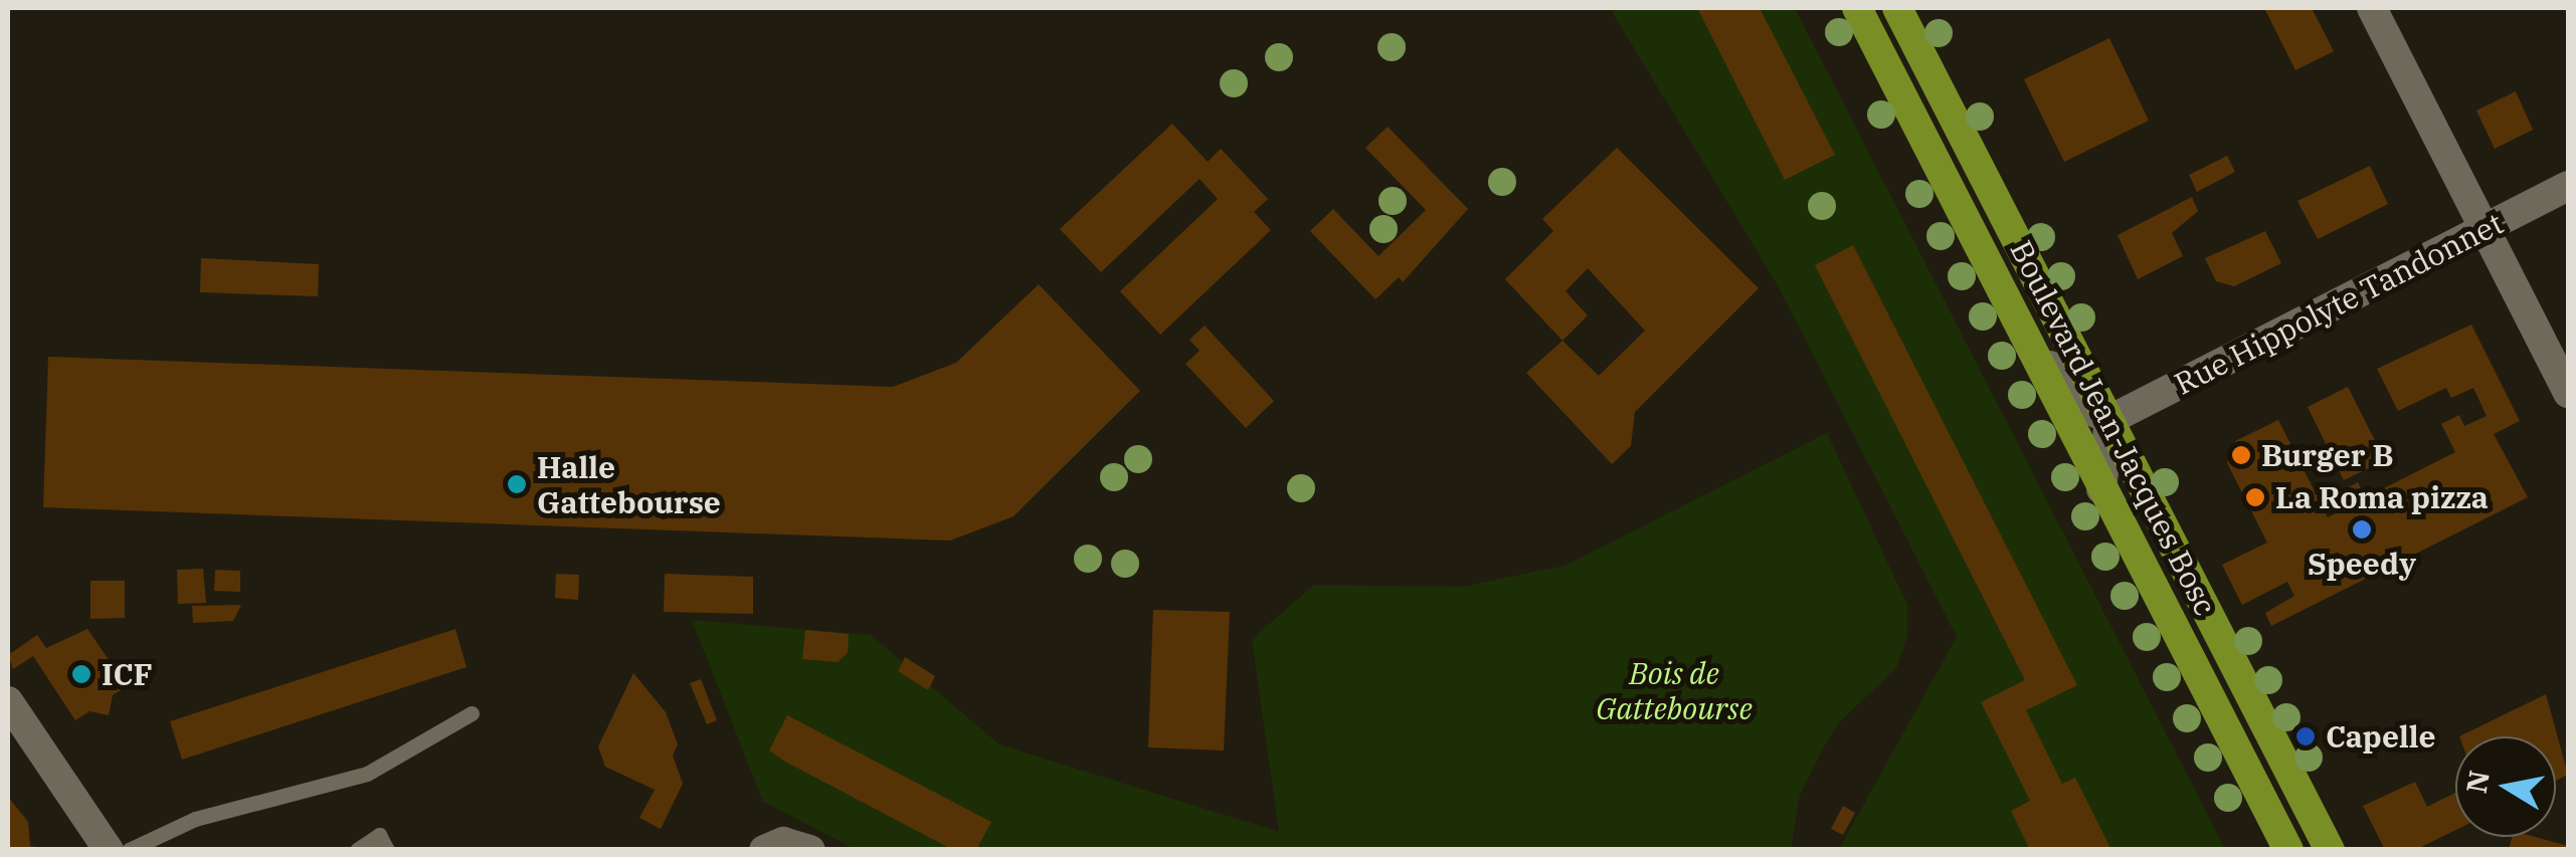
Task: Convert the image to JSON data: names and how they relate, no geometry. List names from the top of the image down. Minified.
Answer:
{"streets":{"main road":["Boulevard Jean-Jacques Bosc"],"street":["Rue Hippolyte Tandonnet"]},"crossings":[["Rue Hippolyte Tandonnet","Boulevard Jean-Jacques Bosc"]],"parks":["Bois de Gattebourse"],"places":["Burger B","Halle Gattebourse","La Roma pizza","Speedy","ICF","Capelle"],"north":"left"}
